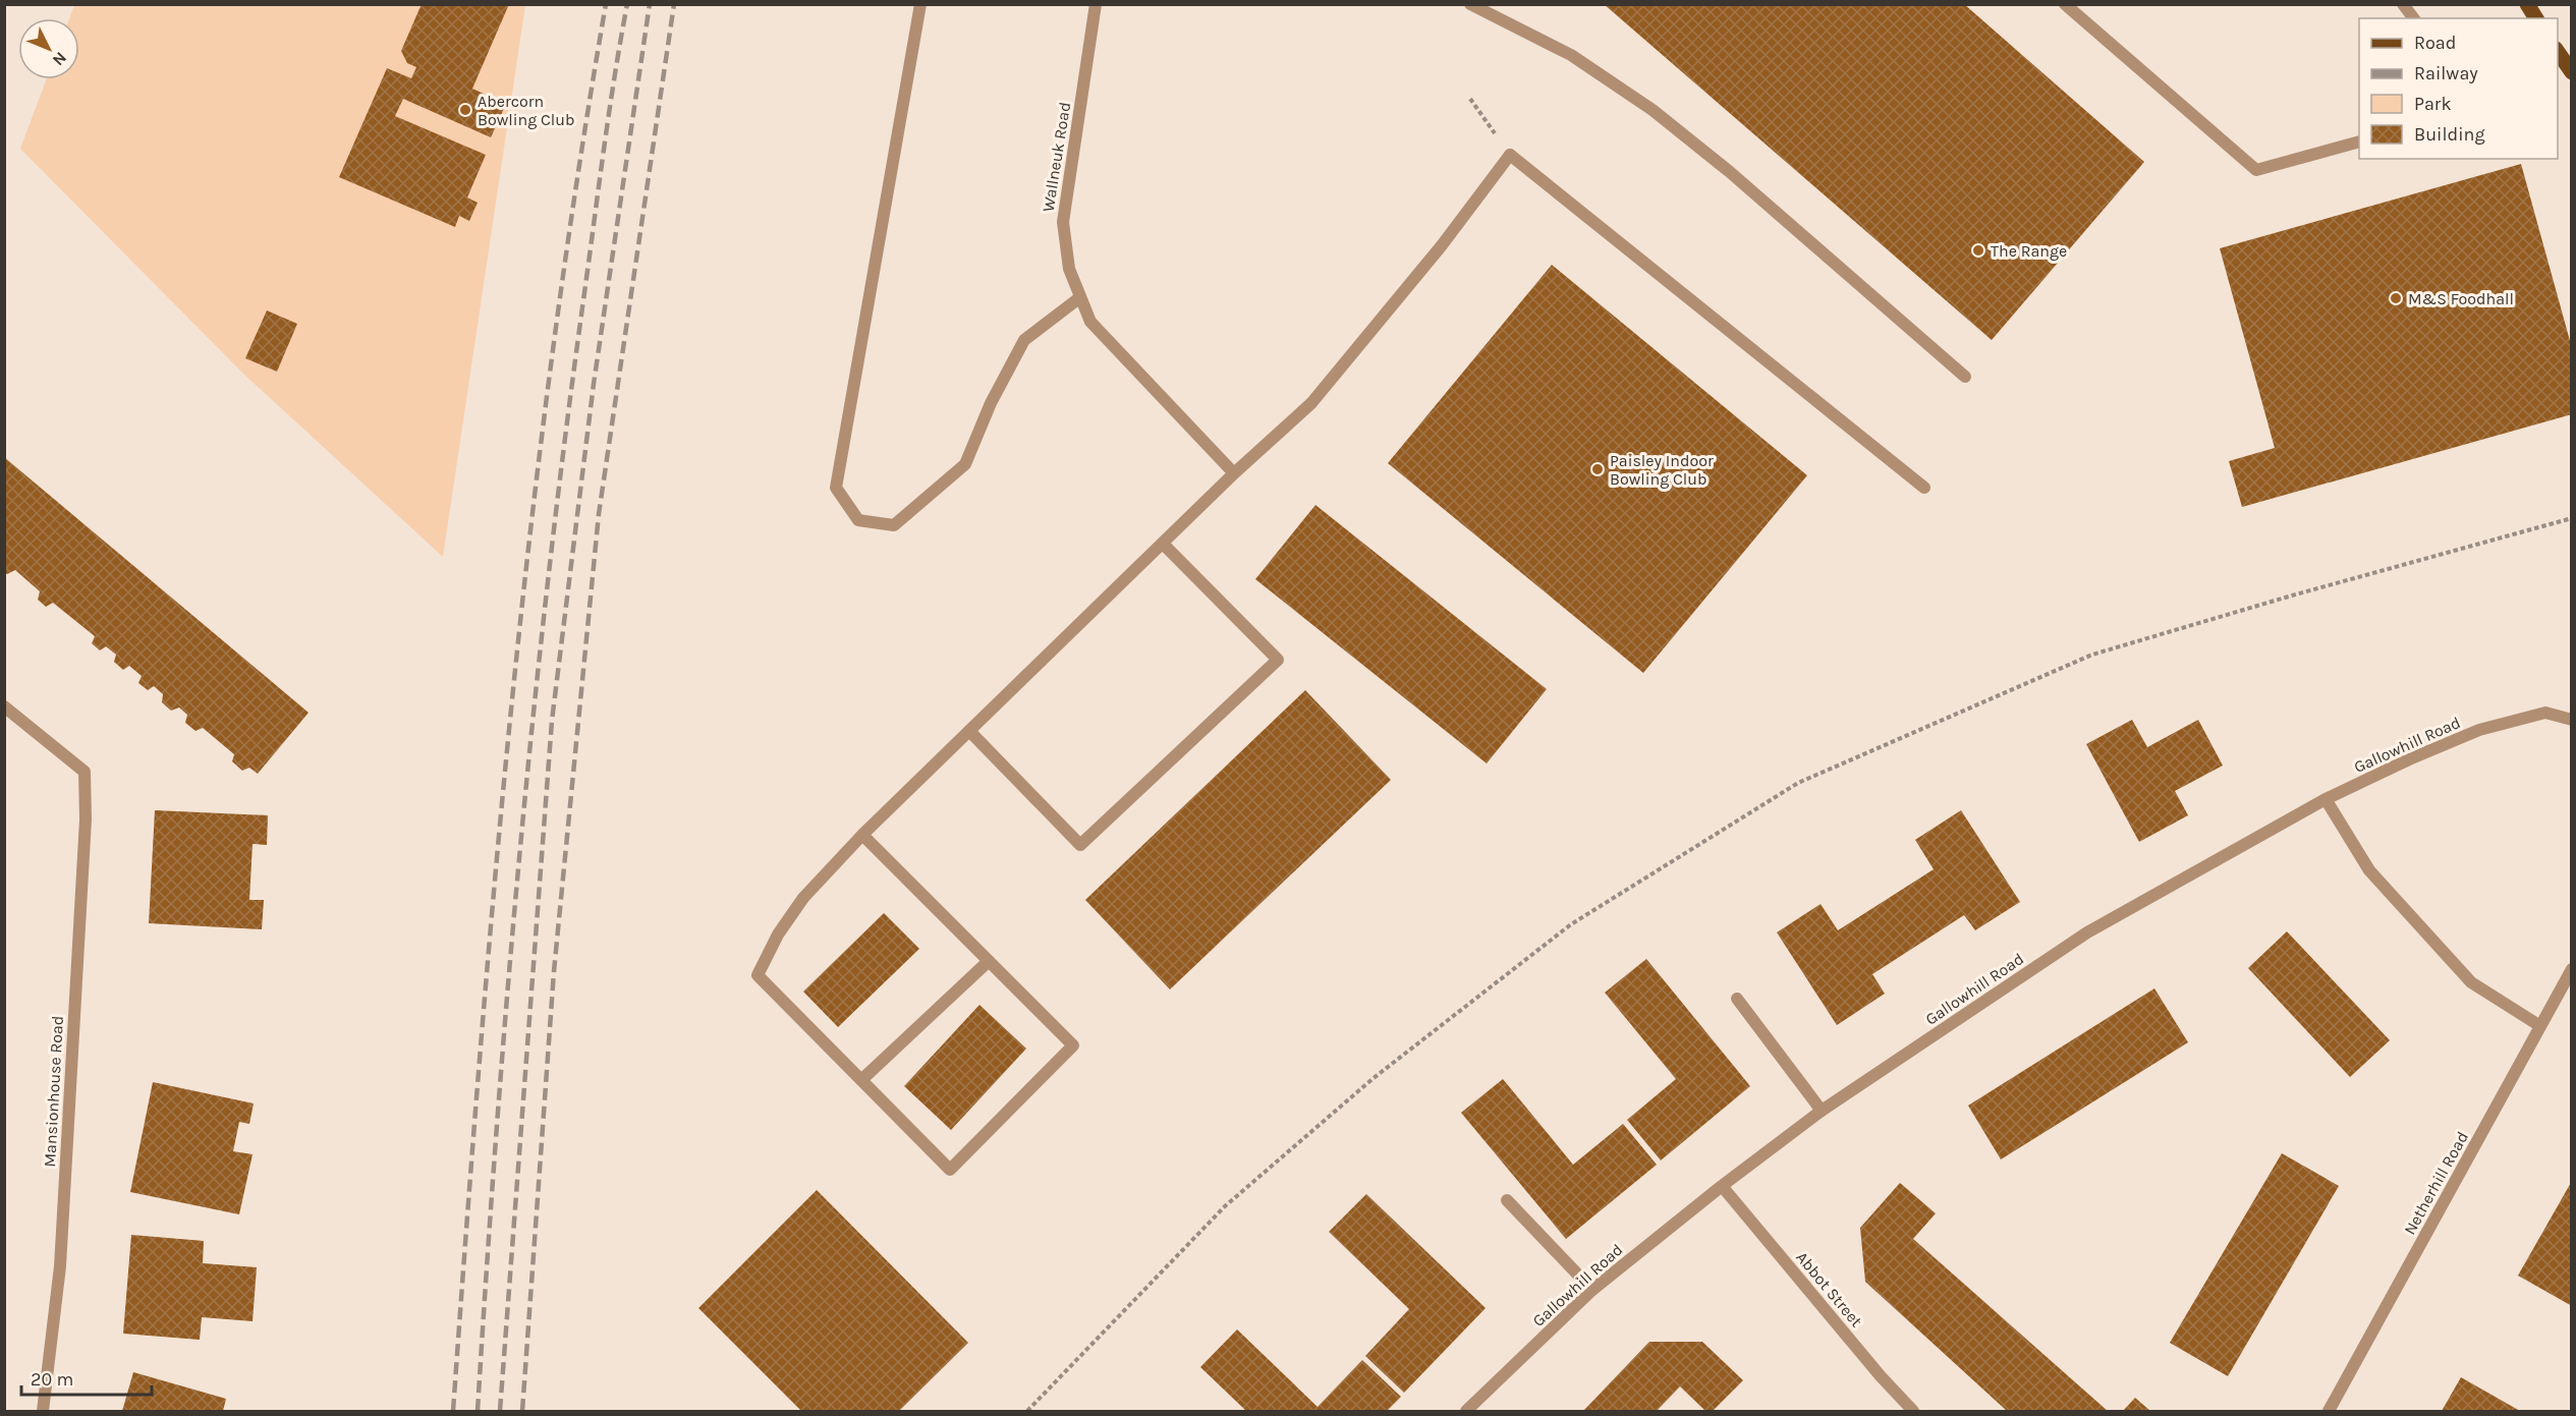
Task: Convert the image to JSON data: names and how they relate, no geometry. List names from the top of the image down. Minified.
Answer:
{"streets":{"street":["Wallneuk Road","Gallowhill Road","Mansionhouse Road","Netherhill Road","Abbot Street"]},"crossings":[["Gallowhill Road","Abbot Street"]],"places":["Abercorn Bowling Club","The Range","M&S Foodhall","Paisley Indoor Bowling Club"],"legend":["Road","Railway","Park","Building"],"scale_bar":"20 m","north":"bottom right"}
